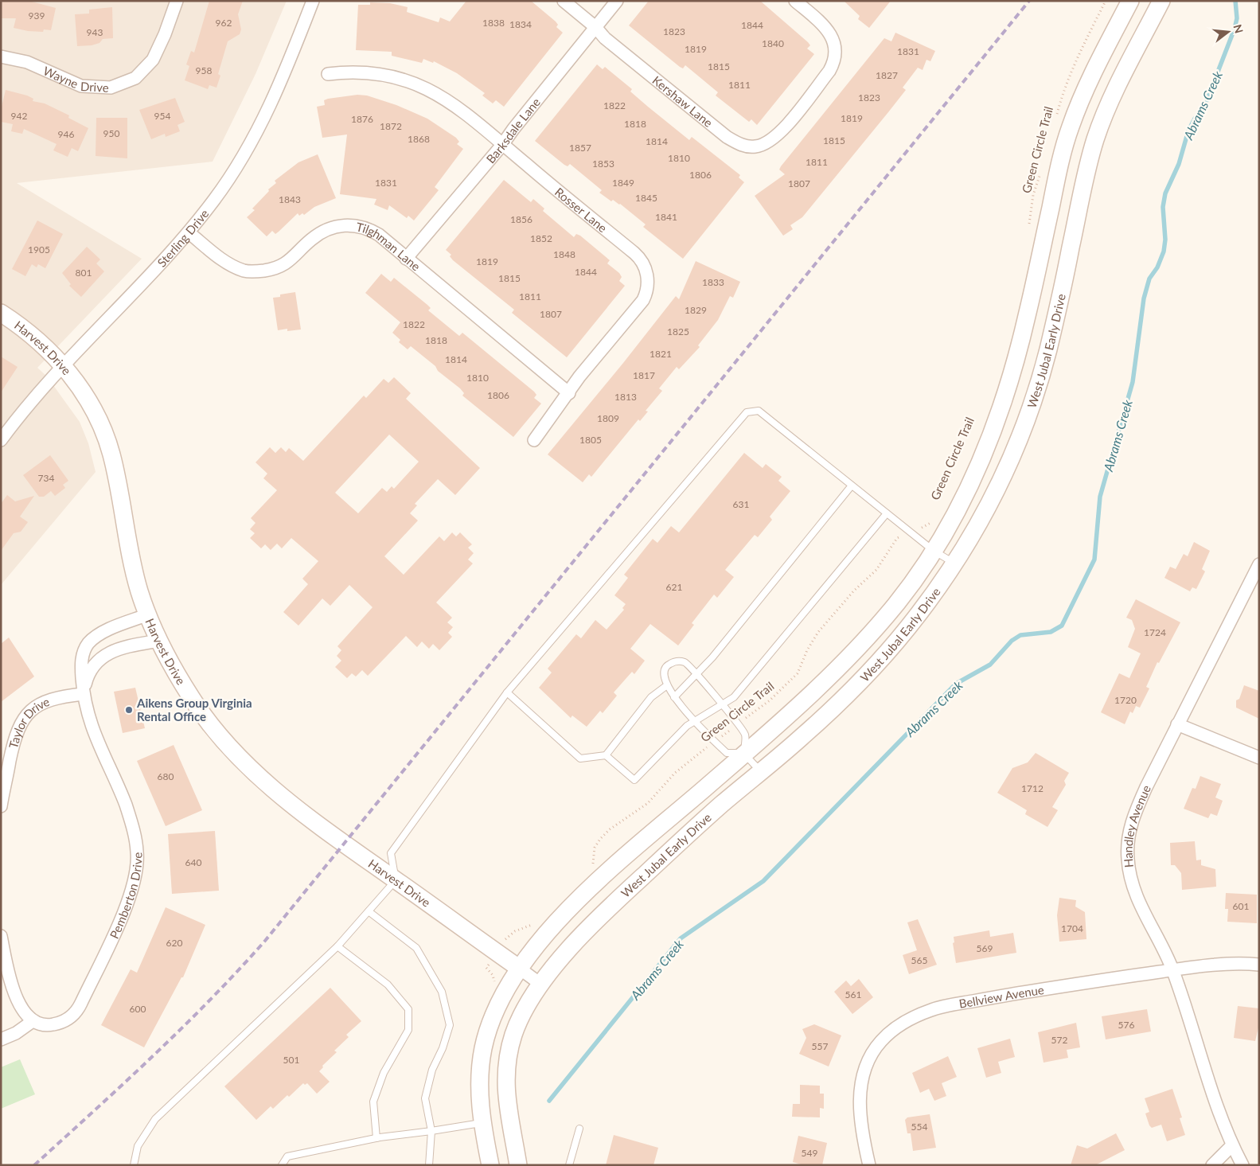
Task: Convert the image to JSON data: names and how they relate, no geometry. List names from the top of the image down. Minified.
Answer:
{"streets":{"main road":["Harvest Drive","West Jubal Early Drive"],"street":["Wayne Drive","Kershaw Lane","Barksdale Lane","Rosser Lane","Sterling Drive","Tilghman Lane","Taylor Drive","Handley Avenue","Pemberton Drive","Bellview Avenue"],"path":["Green Circle Trail"]},"crossings":[["Kershaw Lane","Barksdale Lane"],["Barksdale Lane","Rosser Lane"],["Barksdale Lane","Tilghman Lane"],["Rosser Lane","Tilghman Lane"],["Sterling Drive","Tilghman Lane"],["Sterling Drive","Harvest Drive"],["Harvest Drive","West Jubal Early Drive"],["Harvest Drive","Pemberton Drive"],["Taylor Drive","Pemberton Drive"],["Handley Avenue","Bellview Avenue"]],"water":["Abrams Creek"],"places":["Aikens Group Virginia Rental Office"],"house_numbers":["939","962","1838","1834","1844","1823","943","1840","1819","1831","1815","958","1827","1811","1823","1822","942","954","1819","1876","1818","1872","950","946","1868","1815","1814","1857","1810","1811","1853","1806","1831","1849","1807","1845","1843","1841","1856","1852","1905","1848","1819","1844","801","1815","1833","1811","1829","1807","1822","1825","1818","1821","1814","1817","1810","1806","1813","1809","1805","734","631","621","1724","1720","680","1712","640","601","1704","620","569","565","561","600","576","572","557","501","554","549"],"north":"right"}
